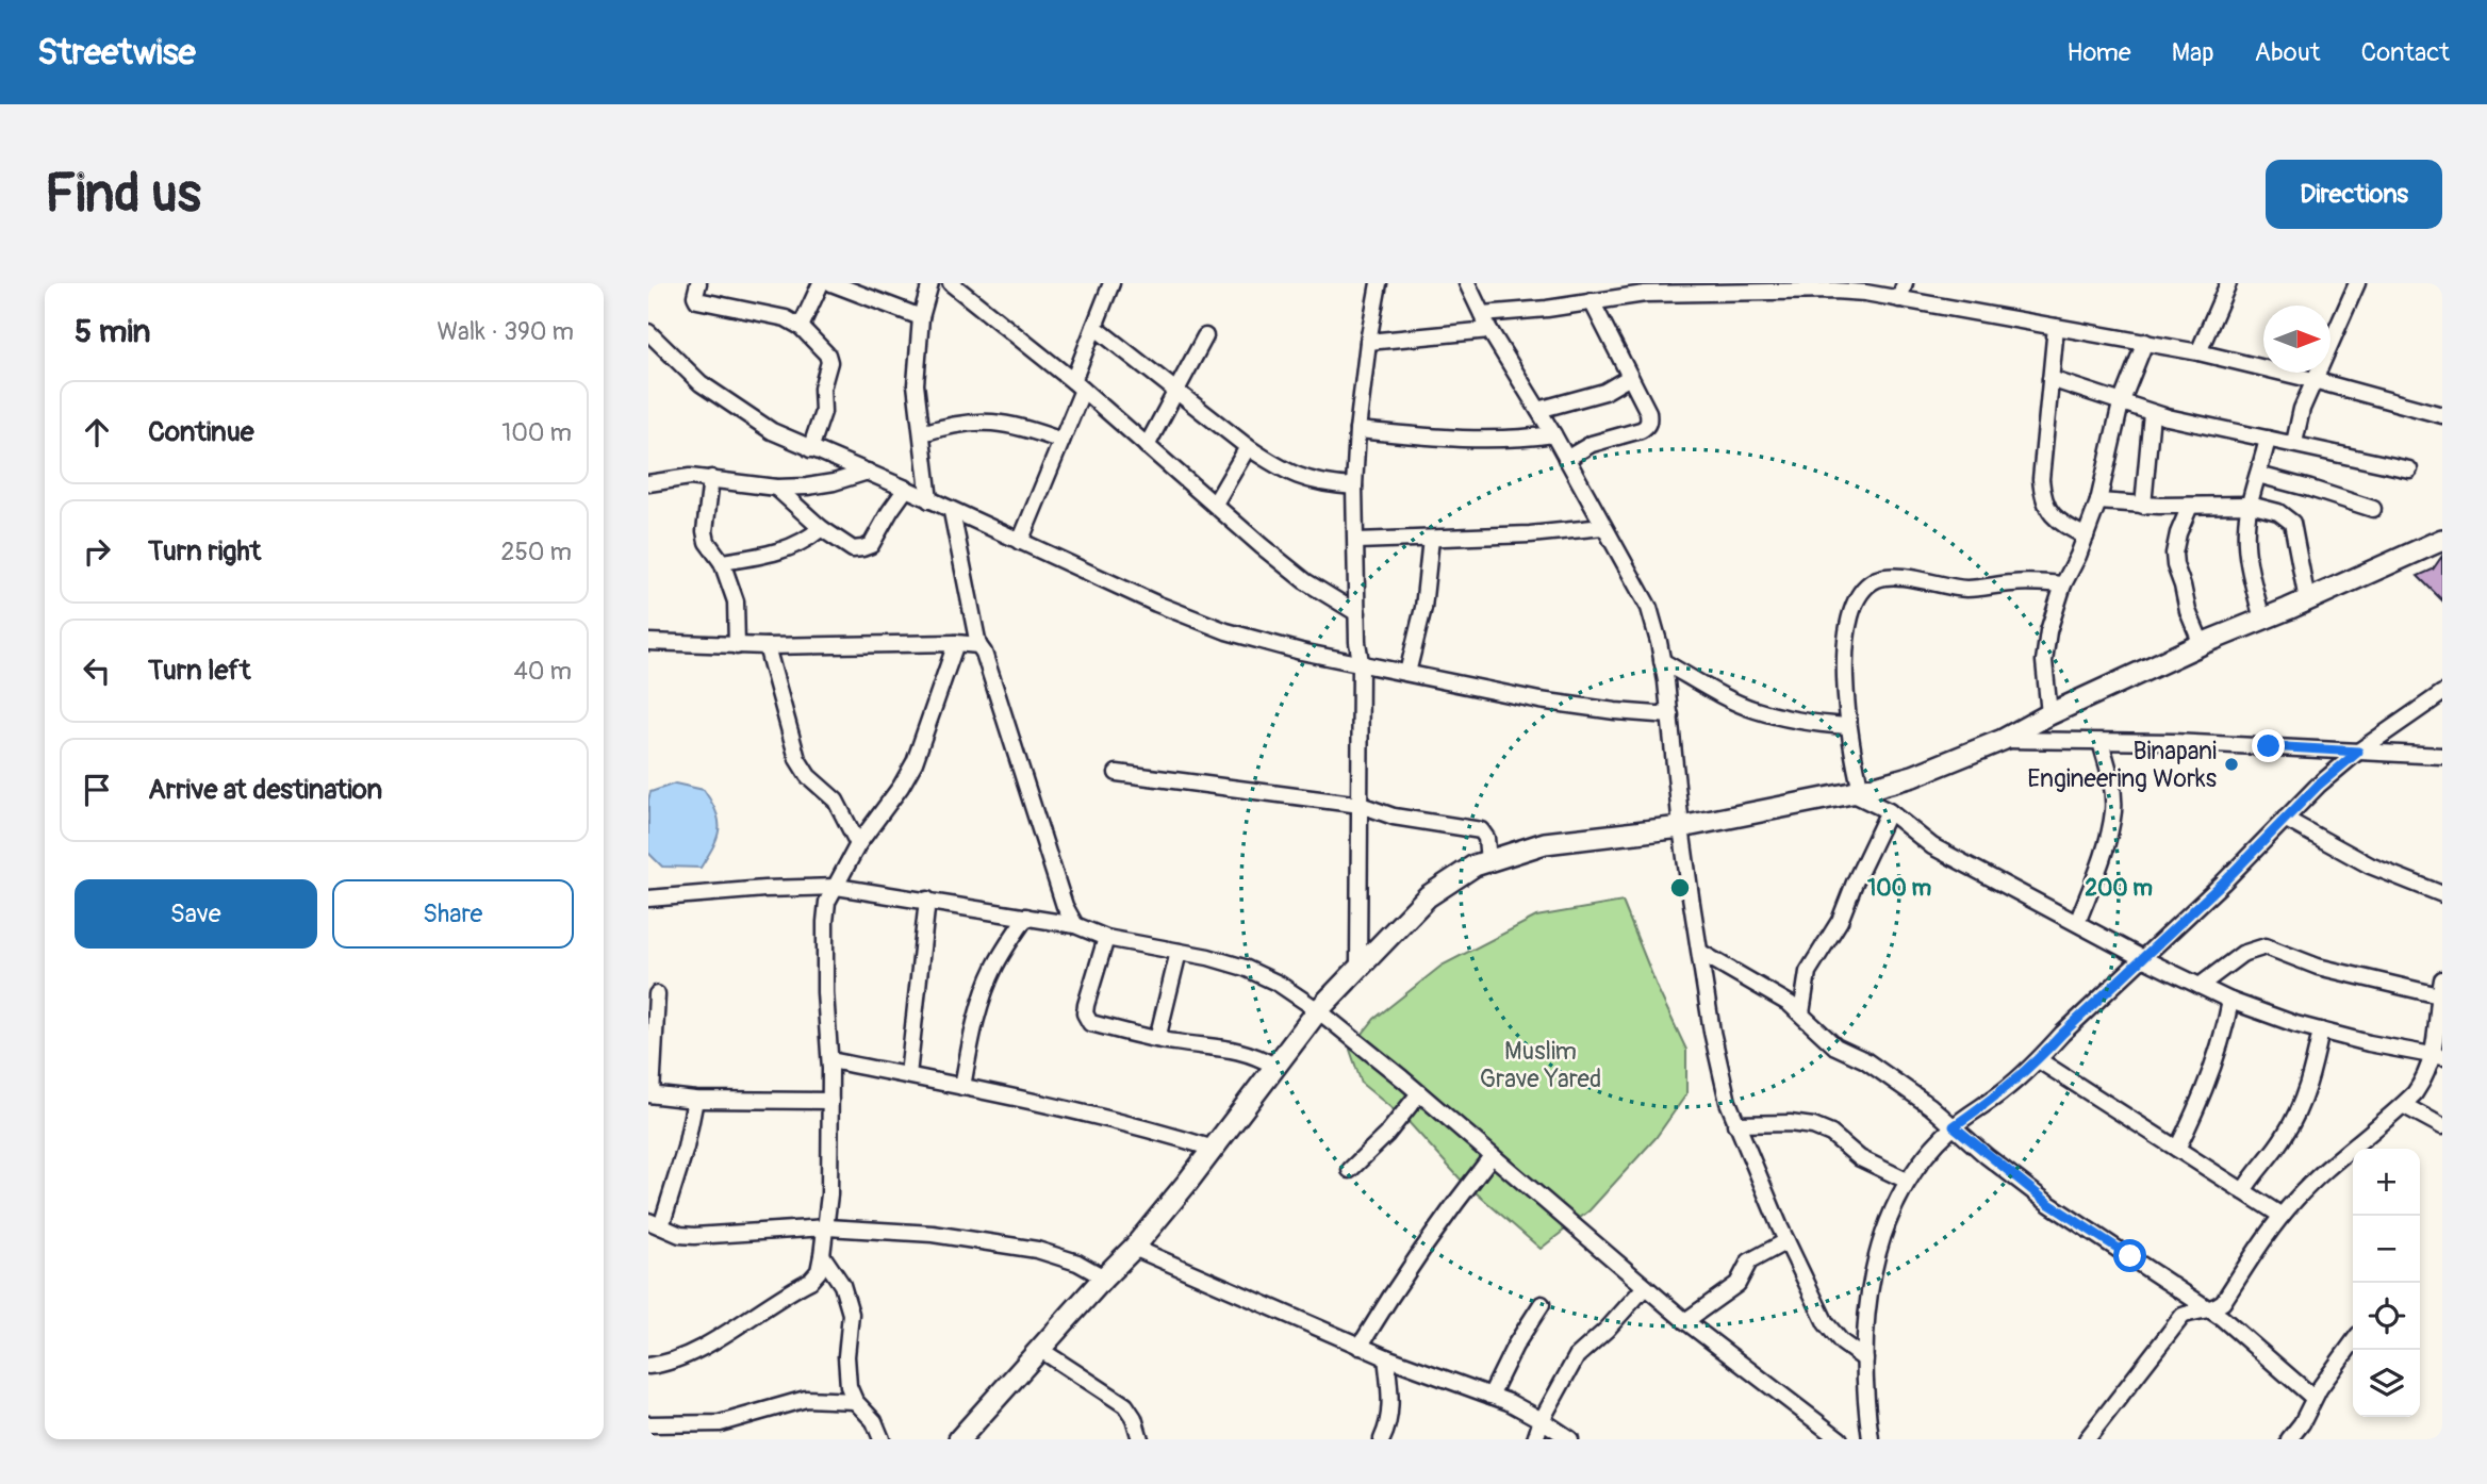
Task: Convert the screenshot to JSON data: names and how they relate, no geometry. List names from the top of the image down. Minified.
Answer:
{"parks":["Muslim Grave Yared"],"places":["Binapani Engineering Works"],"north":"right","page":{"header":"Streetwise","nav":["Home","Map","About","Contact"],"buttons":["Directions",["Save","Share"]],"title":"Find us","heading":["5 min","Walk · 390 m"],"list":[["Continue","100 m"],["Turn right","250 m"],["Turn left","40 m"],"Arrive at destination"],"map_buttons":["+","−"]},"rings":["100 m","200 m"]}
